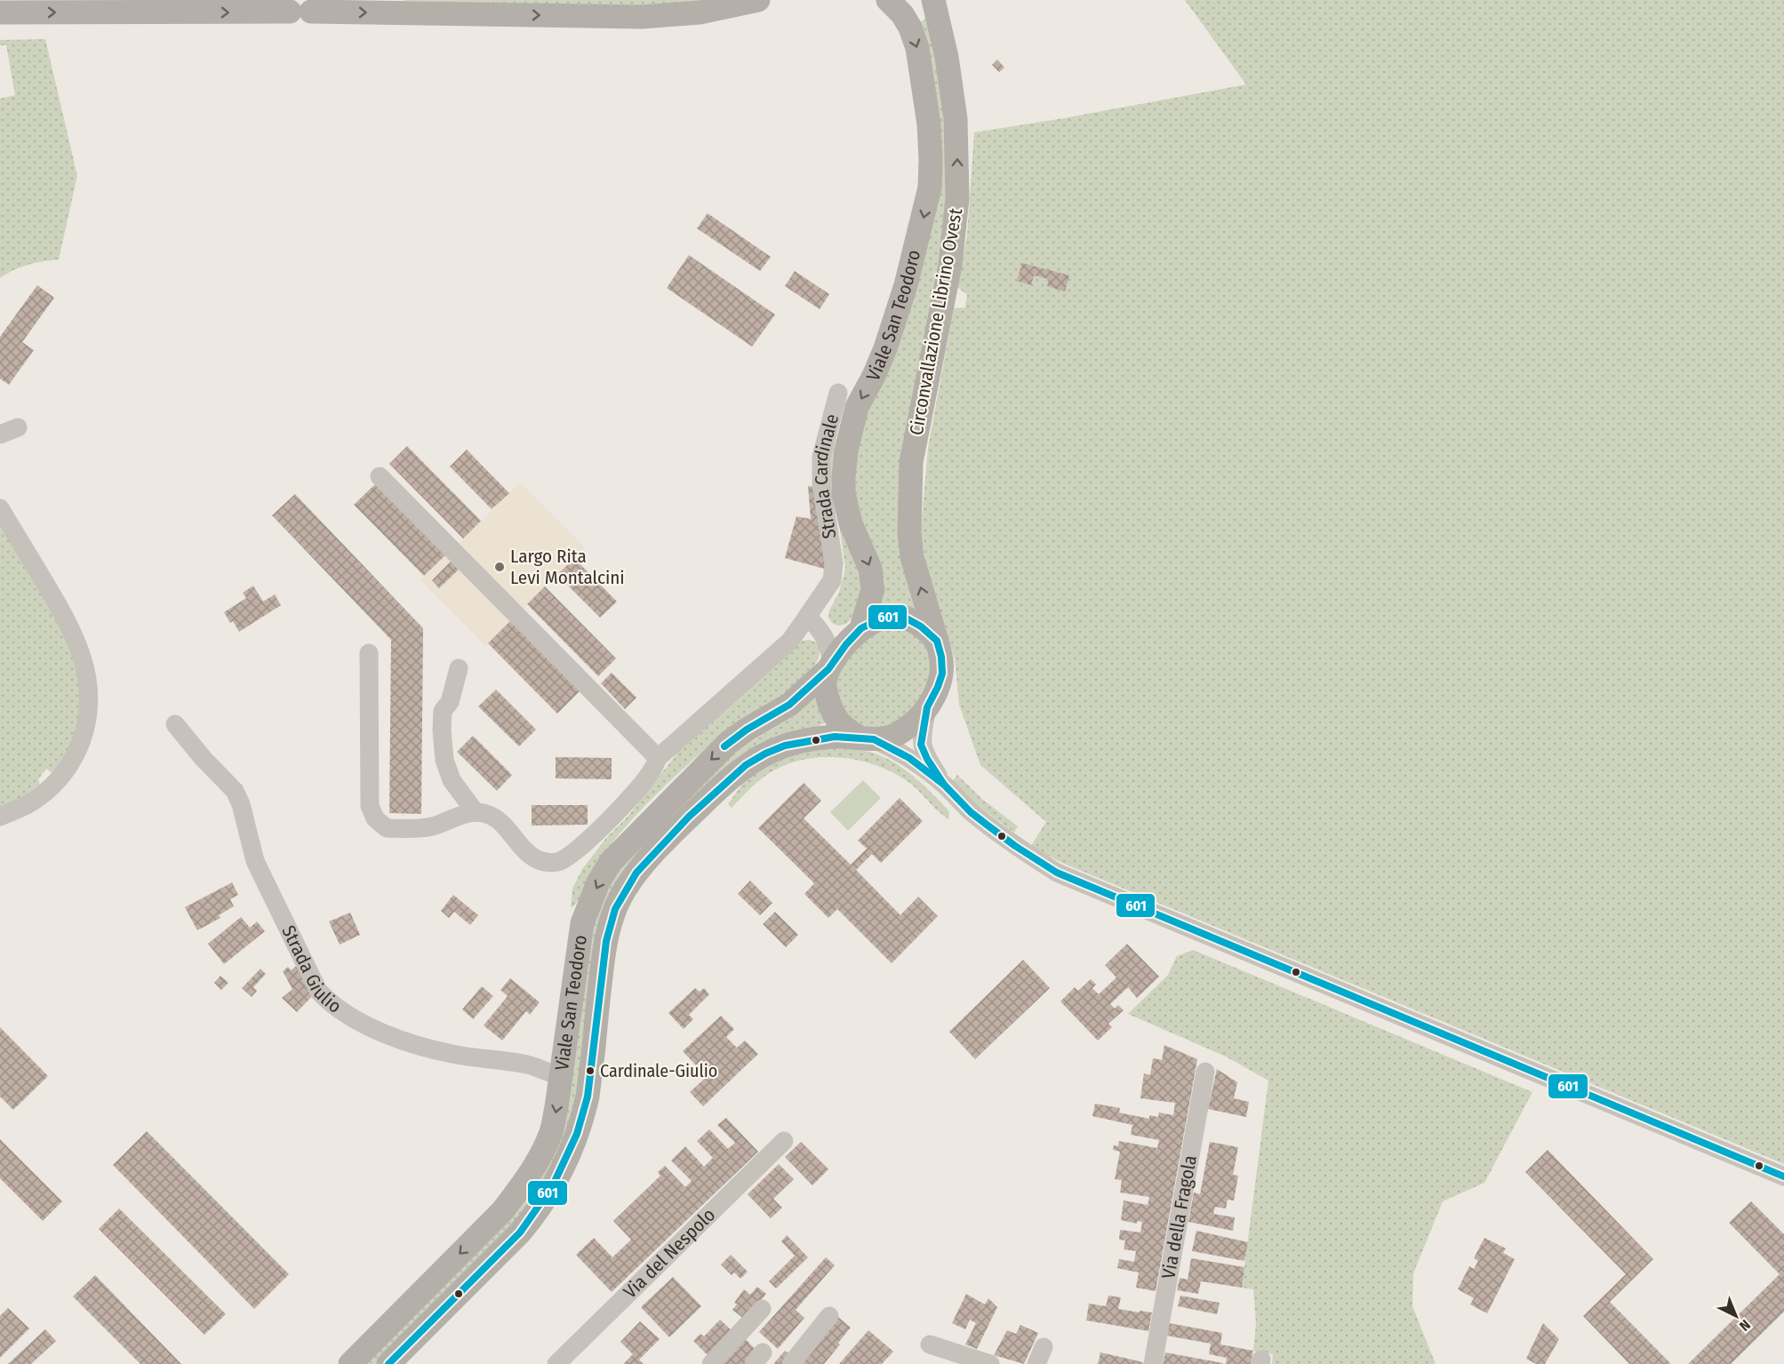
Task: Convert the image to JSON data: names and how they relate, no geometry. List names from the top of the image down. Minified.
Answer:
{"streets":{"main road":["Viale San Teodoro","Circonvallazione Librino Ovest"],"street":["Strada Cardinale","Strada Giulio","Via della Fragola","Via del Nespolo"]},"crossings":[["Viale San Teodoro","Circonvallazione Librino Ovest"],["Viale San Teodoro","Strada Giulio"]],"one_way":["Viale San Teodoro","Circonvallazione Librino Ovest"],"places":["Largo Rita Levi Montalcini","Cardinale-Giulio"],"lines":["transit line 601"],"north":"bottom right"}
